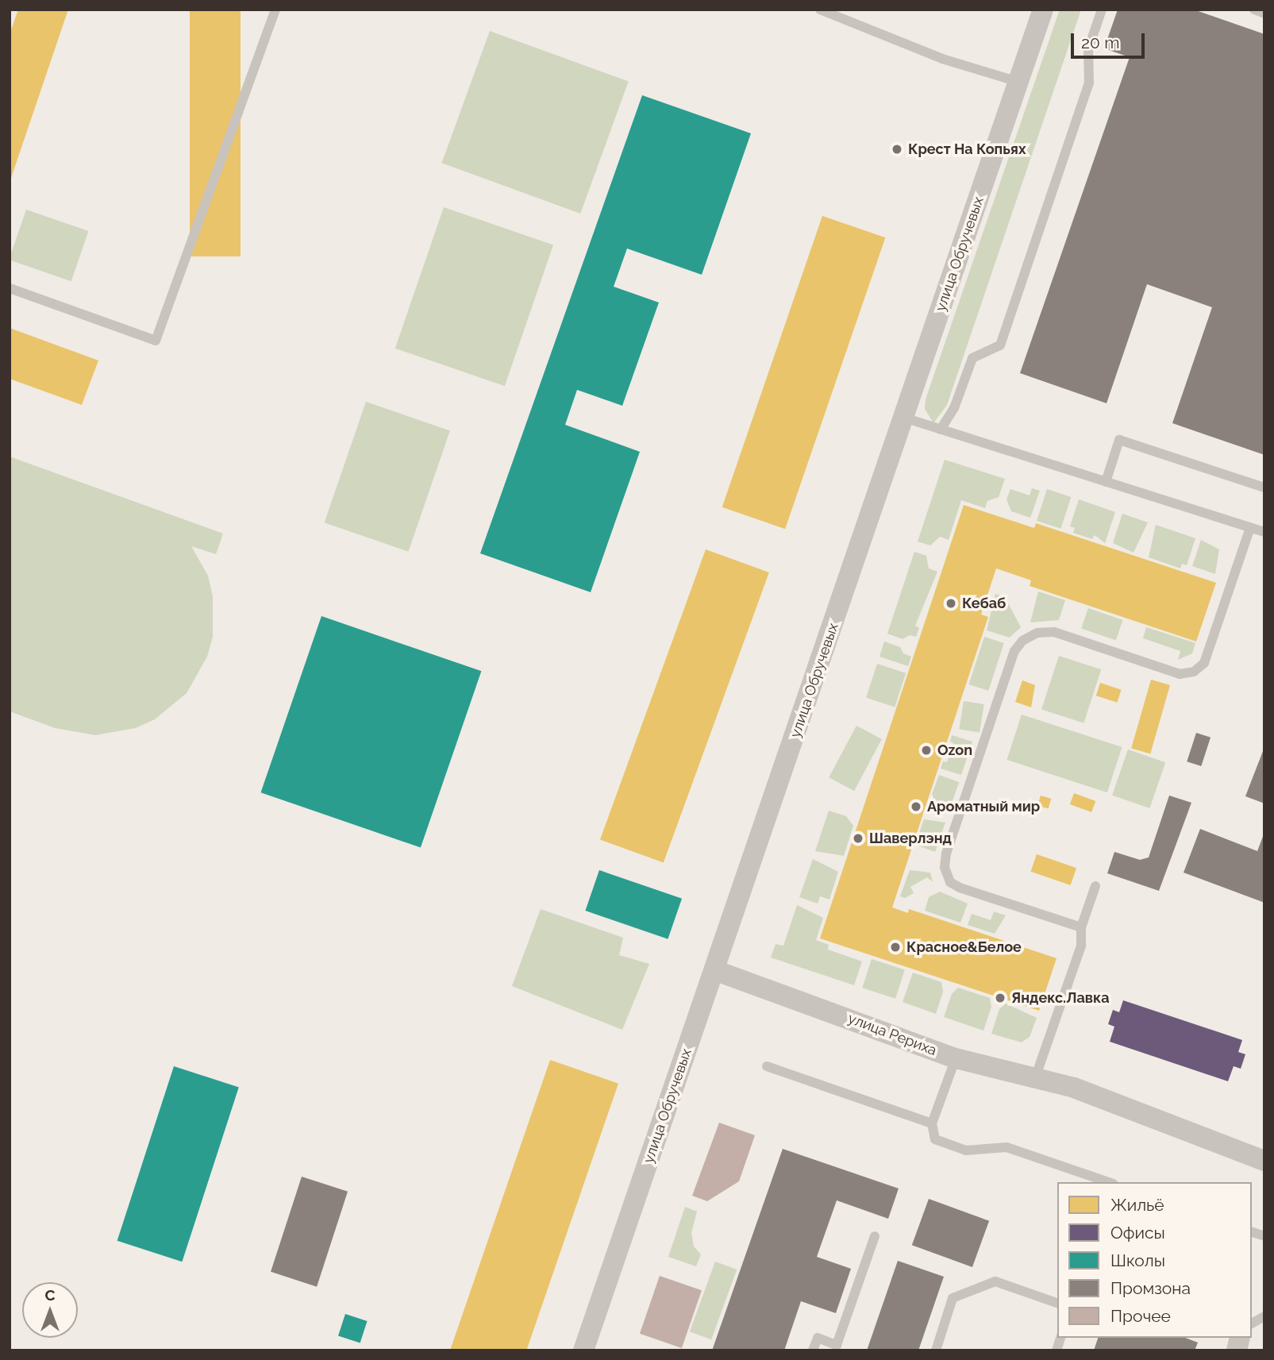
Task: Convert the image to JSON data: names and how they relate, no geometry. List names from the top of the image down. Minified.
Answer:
{"streets":{"street":["улица Обручевых","улица Рериха"]},"crossings":[["улица Обручевых","улица Рериха"]],"places":["Крест На Копьях","Кебаб","Ozon","Ароматный мир","Шаверлэнд","Красное&Белое","Яндекс.Лавка"],"legend":["Жильё","Офисы","Школы","Промзона","Прочее"],"scale_bar":"20 m","north":"top"}
